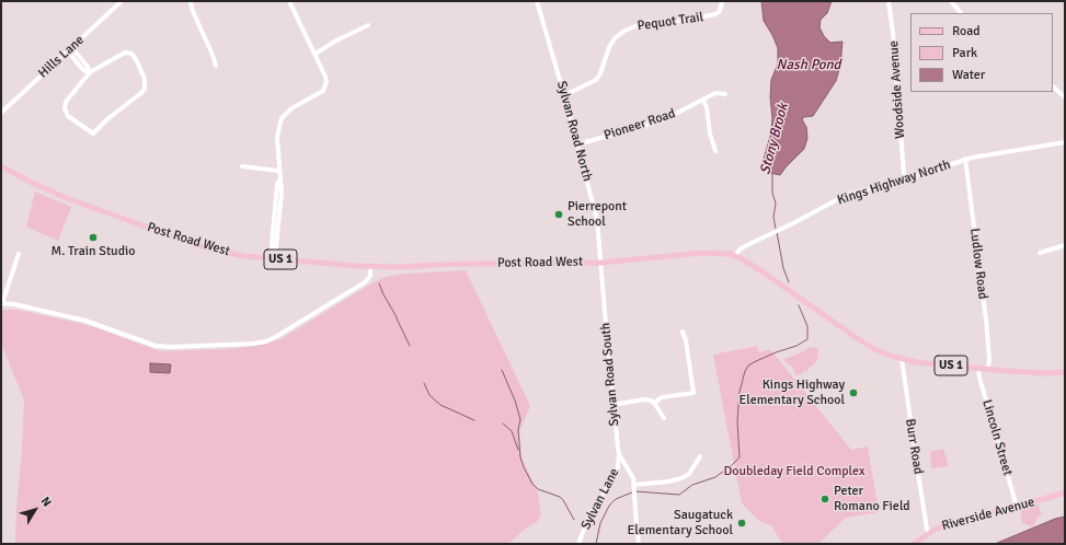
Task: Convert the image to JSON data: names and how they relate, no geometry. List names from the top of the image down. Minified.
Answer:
{"streets":{"main road":["Post Road West","US 1","Riverside Avenue"],"street":["Pequot Trail","Hills Lane","Woodside Avenue","Pioneer Road","Sylvan Road North","Kings Highway North","Ludlow Road","Sylvan Road South","Lincoln Street","Burr Road","Sylvan Lane"]},"crossings":[["Pequot Trail","Sylvan Road North"],["Woodside Avenue","Kings Highway North"],["Pioneer Road","Sylvan Road North"],["Sylvan Road North","Post Road West"],["Sylvan Road North","Sylvan Road South"],["Kings Highway North","Post Road West"],["Kings Highway North","Ludlow Road"],["Post Road West","Ludlow Road"],["Post Road West","Sylvan Road South"],["Post Road West","Lincoln Street"],["Post Road West","Burr Road"],["Sylvan Road South","Sylvan Lane"],["Lincoln Street","Riverside Avenue"],["Burr Road","Riverside Avenue"]],"water":["Nash Pond","Stony Brook"],"parks":["Doubleday Field Complex"],"places":["Pierrepont School","M. Train Studio","Kings Highway Elementary School","Peter Romano Field","Saugatuck Elementary School"],"legend":["Road","Park","Water"],"north":"top right"}
